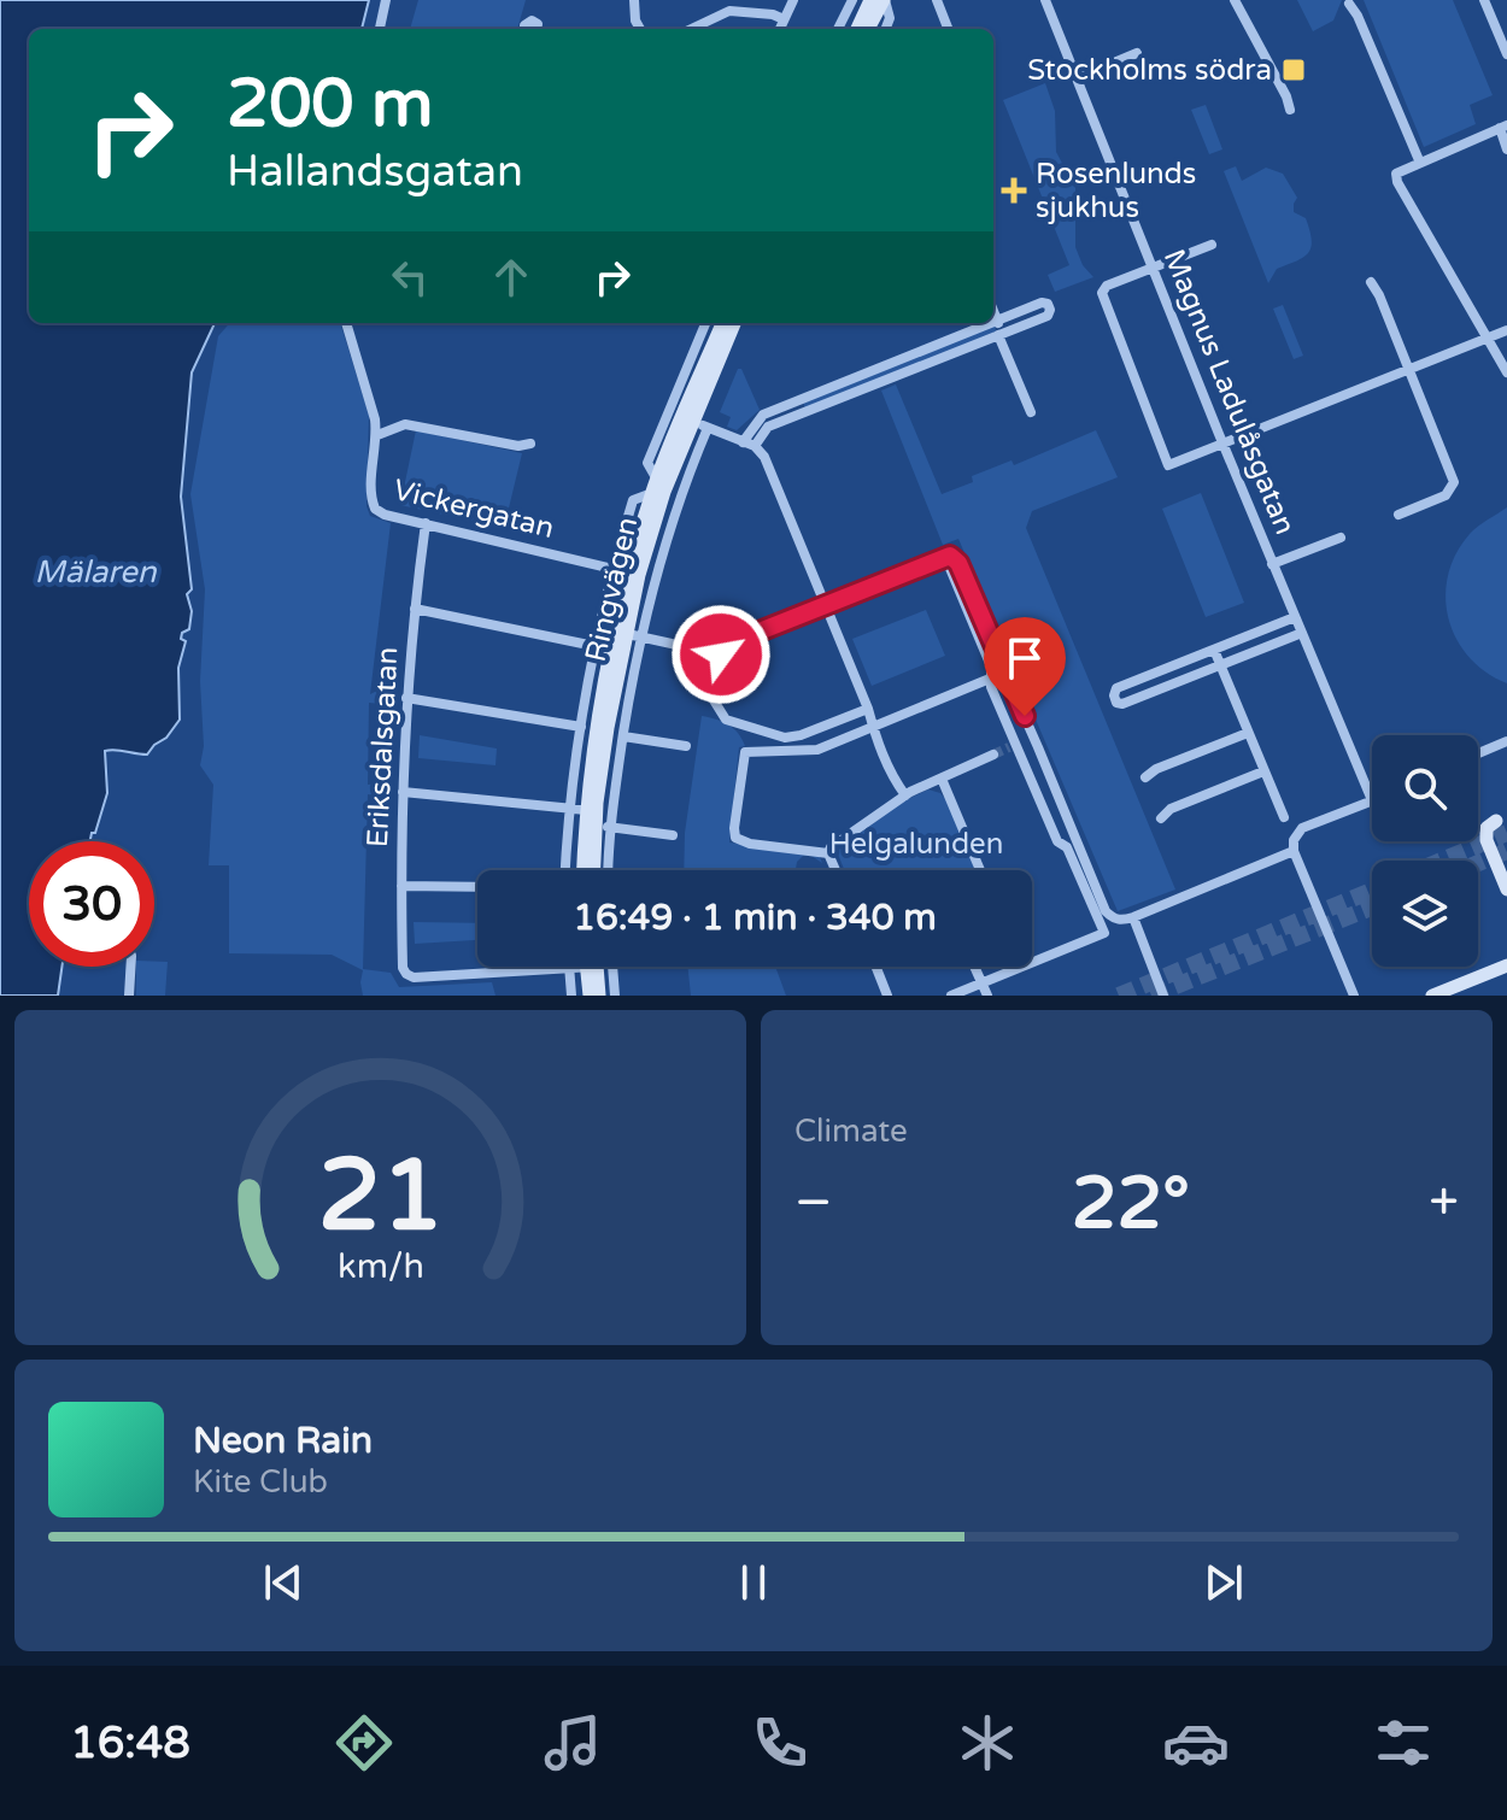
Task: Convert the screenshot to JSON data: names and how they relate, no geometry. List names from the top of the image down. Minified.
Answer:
{"streets":{"main road":["Ringvägen"],"street":["Magnus Ladulåsgatan","Vickergatan","Eriksdalsgatan"]},"crossings":[["Vickergatan","Ringvägen"],["Vickergatan","Eriksdalsgatan"]],"water":["Mälaren"],"parks":["Helgalunden"],"places":{"transit":["Stockholms södra"],"health":["Rosenlunds sjukhus"]},"page":{"turn":["200 m","Hallandsgatan"],"limit":"30","trip":"16:49 · 1 min · 340 m","tile":"Climate","heat":["−","22°","+"],"song":["Neon Rain","Kite Club"],"tabs":"16:48","gauge":["21","km/h"]}}
